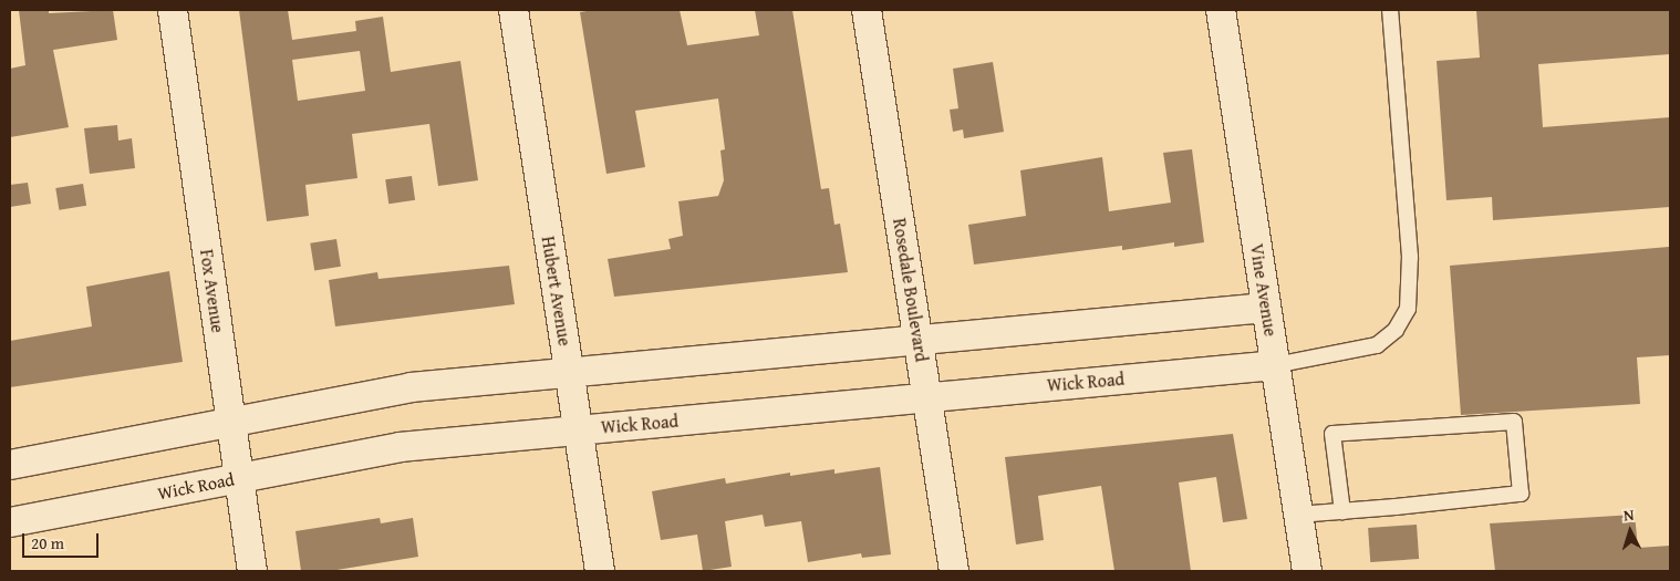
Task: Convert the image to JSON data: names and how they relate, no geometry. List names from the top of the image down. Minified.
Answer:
{"streets":{"street":["Rosedale Boulevard","Vine Avenue","Fox Avenue","Hubert Avenue","Wick Road"]},"crossings":[["Rosedale Boulevard","Wick Road"],["Vine Avenue","Wick Road"],["Fox Avenue","Wick Road"],["Hubert Avenue","Wick Road"]],"scale_bar":"20 m","north":"top"}
